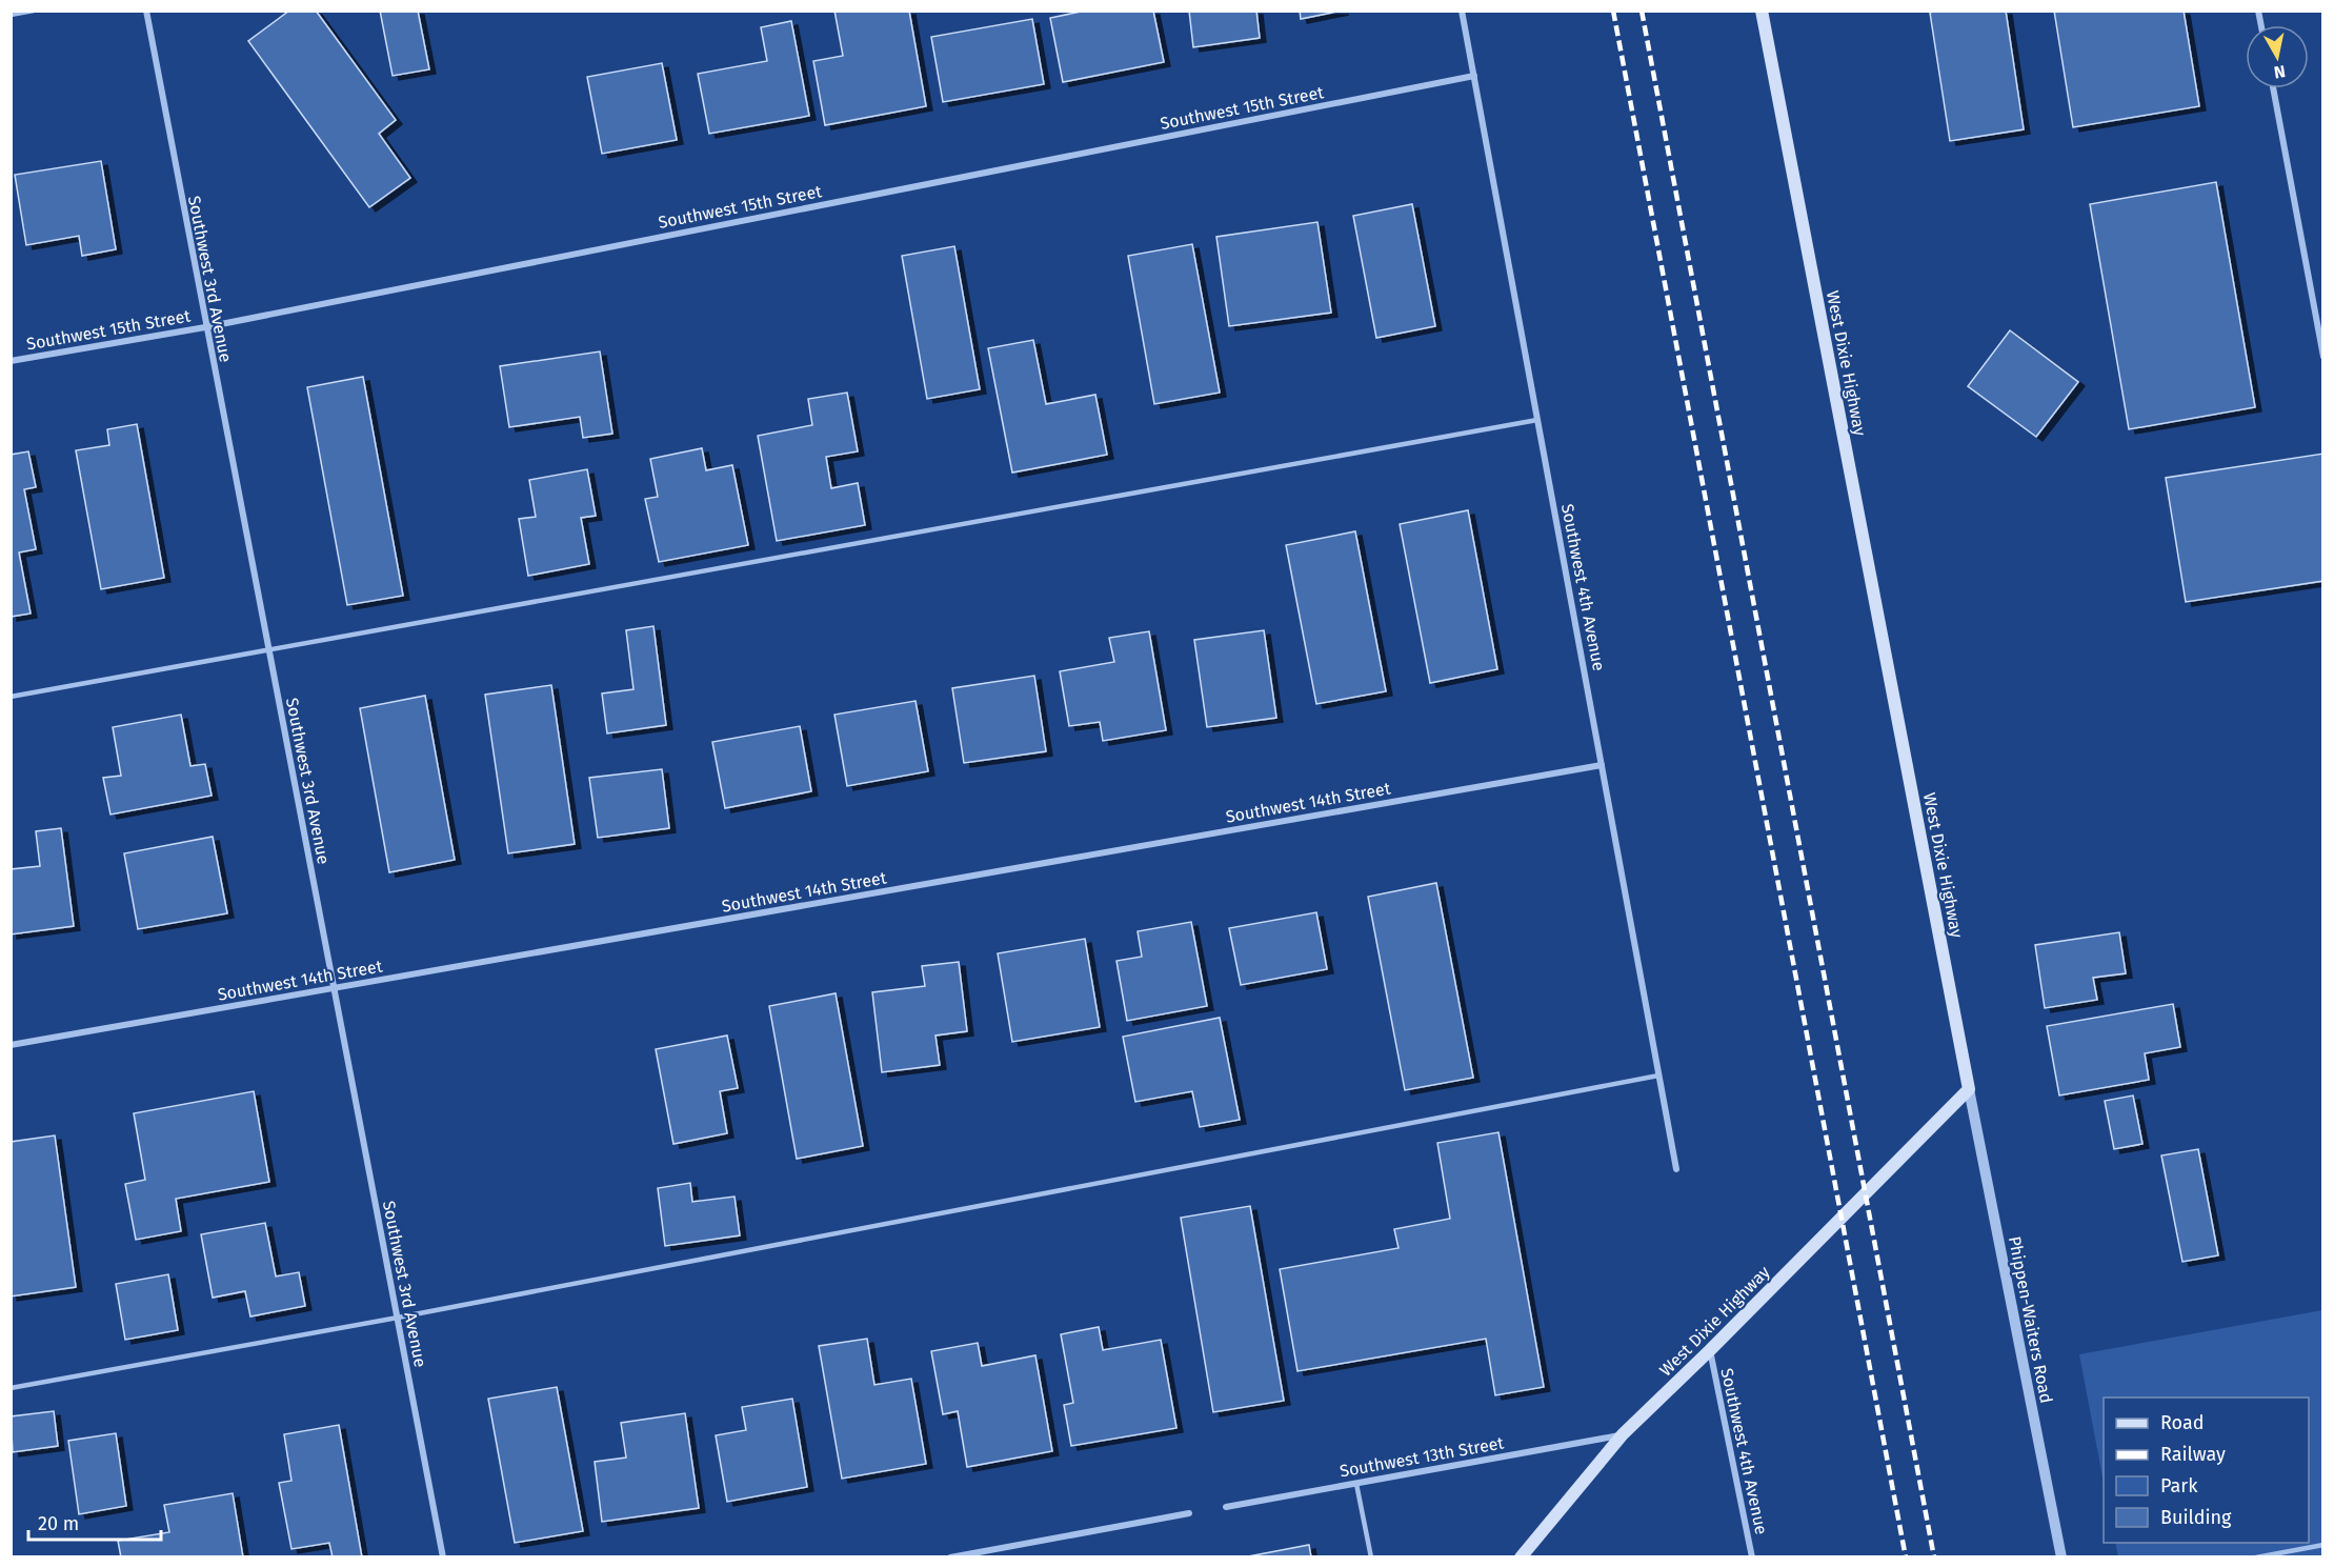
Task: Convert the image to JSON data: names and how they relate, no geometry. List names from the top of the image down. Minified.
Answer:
{"streets":{"main road":["West Dixie Highway"],"street":["Southwest 15th Street","Southwest 3rd Avenue","Southwest 4th Avenue","Southwest 14th Street","Phippen-Waiters Road","Southwest 13th Street"]},"crossings":[["Southwest 15th Street","Southwest 3rd Avenue"],["Southwest 15th Street","Southwest 4th Avenue"],["Southwest 3rd Avenue","Southwest 14th Street"],["West Dixie Highway","Southwest 4th Avenue"],["West Dixie Highway","Phippen-Waiters Road"],["West Dixie Highway","Southwest 13th Street"],["Southwest 4th Avenue","Southwest 14th Street"]],"legend":["Road","Railway","Park","Building"],"scale_bar":"20 m","north":"bottom"}
